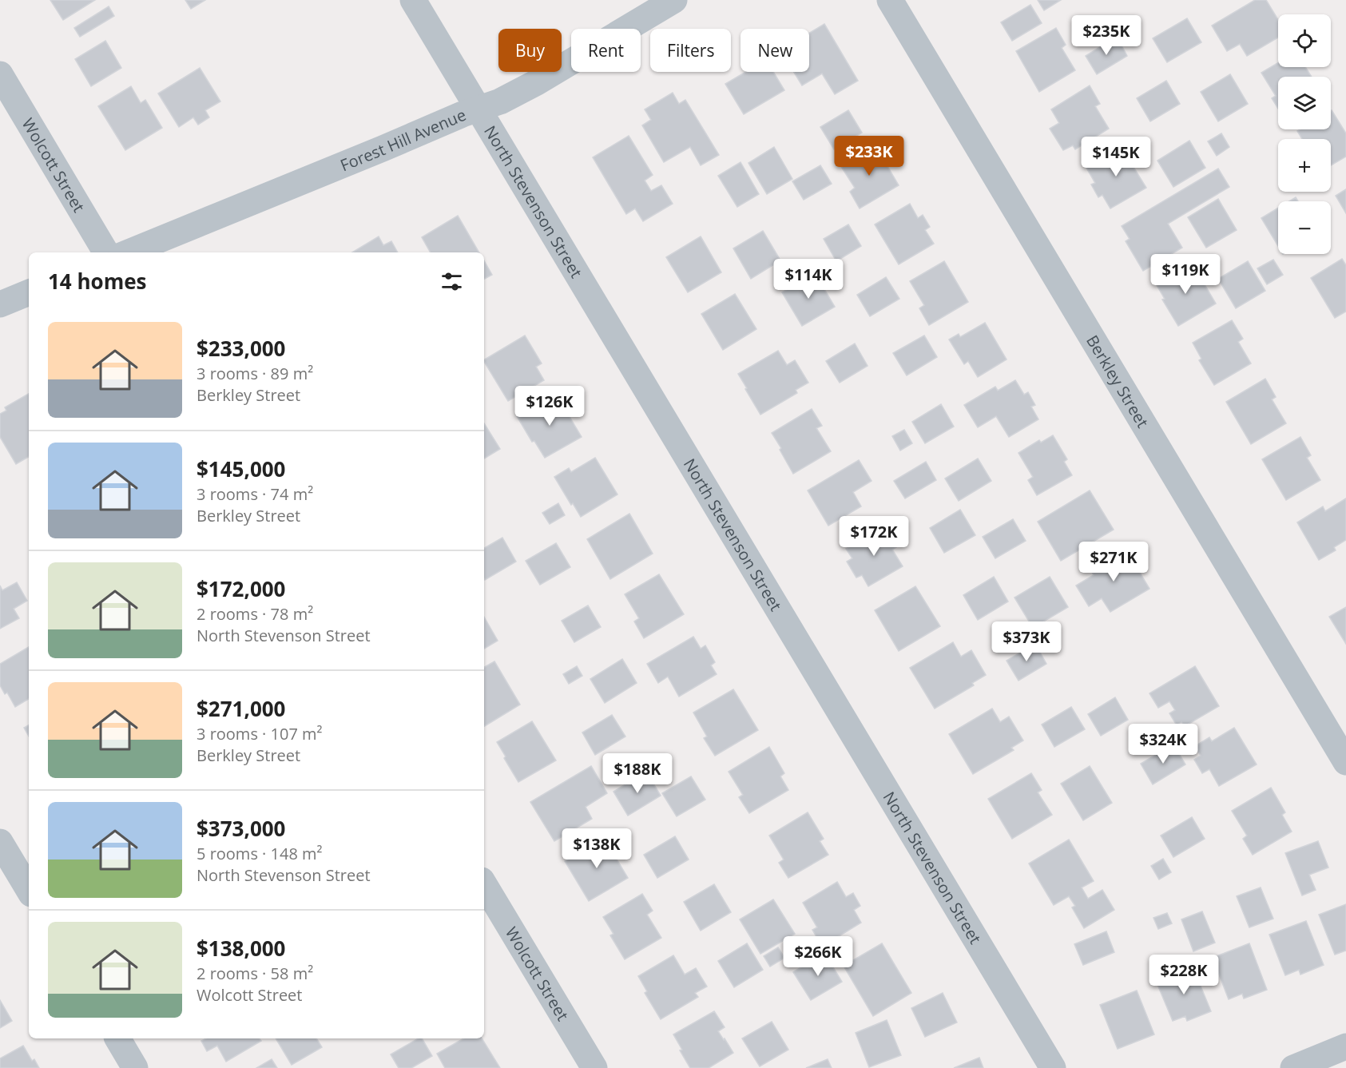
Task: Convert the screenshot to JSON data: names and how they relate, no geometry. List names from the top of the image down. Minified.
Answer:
{"streets":{"street":["Forest Hill Avenue","Wolcott Street","North Stevenson Street","Berkley Street"]},"crossings":[["Forest Hill Avenue","North Stevenson Street"]],"page":{"map_buttons":["+","−"],"price":["$235K","$233K","$145K","$119K","$114K","$126K","$172K","$271K","$373K","$324K","$188K","$138K","$266K","$228K"],"chip":["Buy","Rent","Filters","New"],"heading":"14 homes","list":[{"name":"$233,000","note":"3 rooms · 89 m² · Berkley Street"},{"name":"$145,000","note":"3 rooms · 74 m² · Berkley Street"},{"name":"$172,000","note":"2 rooms · 78 m² · North Stevenson Street"},{"name":"$271,000","note":"3 rooms · 107 m² · Berkley Street"},{"name":"$373,000","note":"5 rooms · 148 m² · North Stevenson Street"},{"name":"$138,000","note":"2 rooms · 58 m² · Wolcott Street"}]}}
